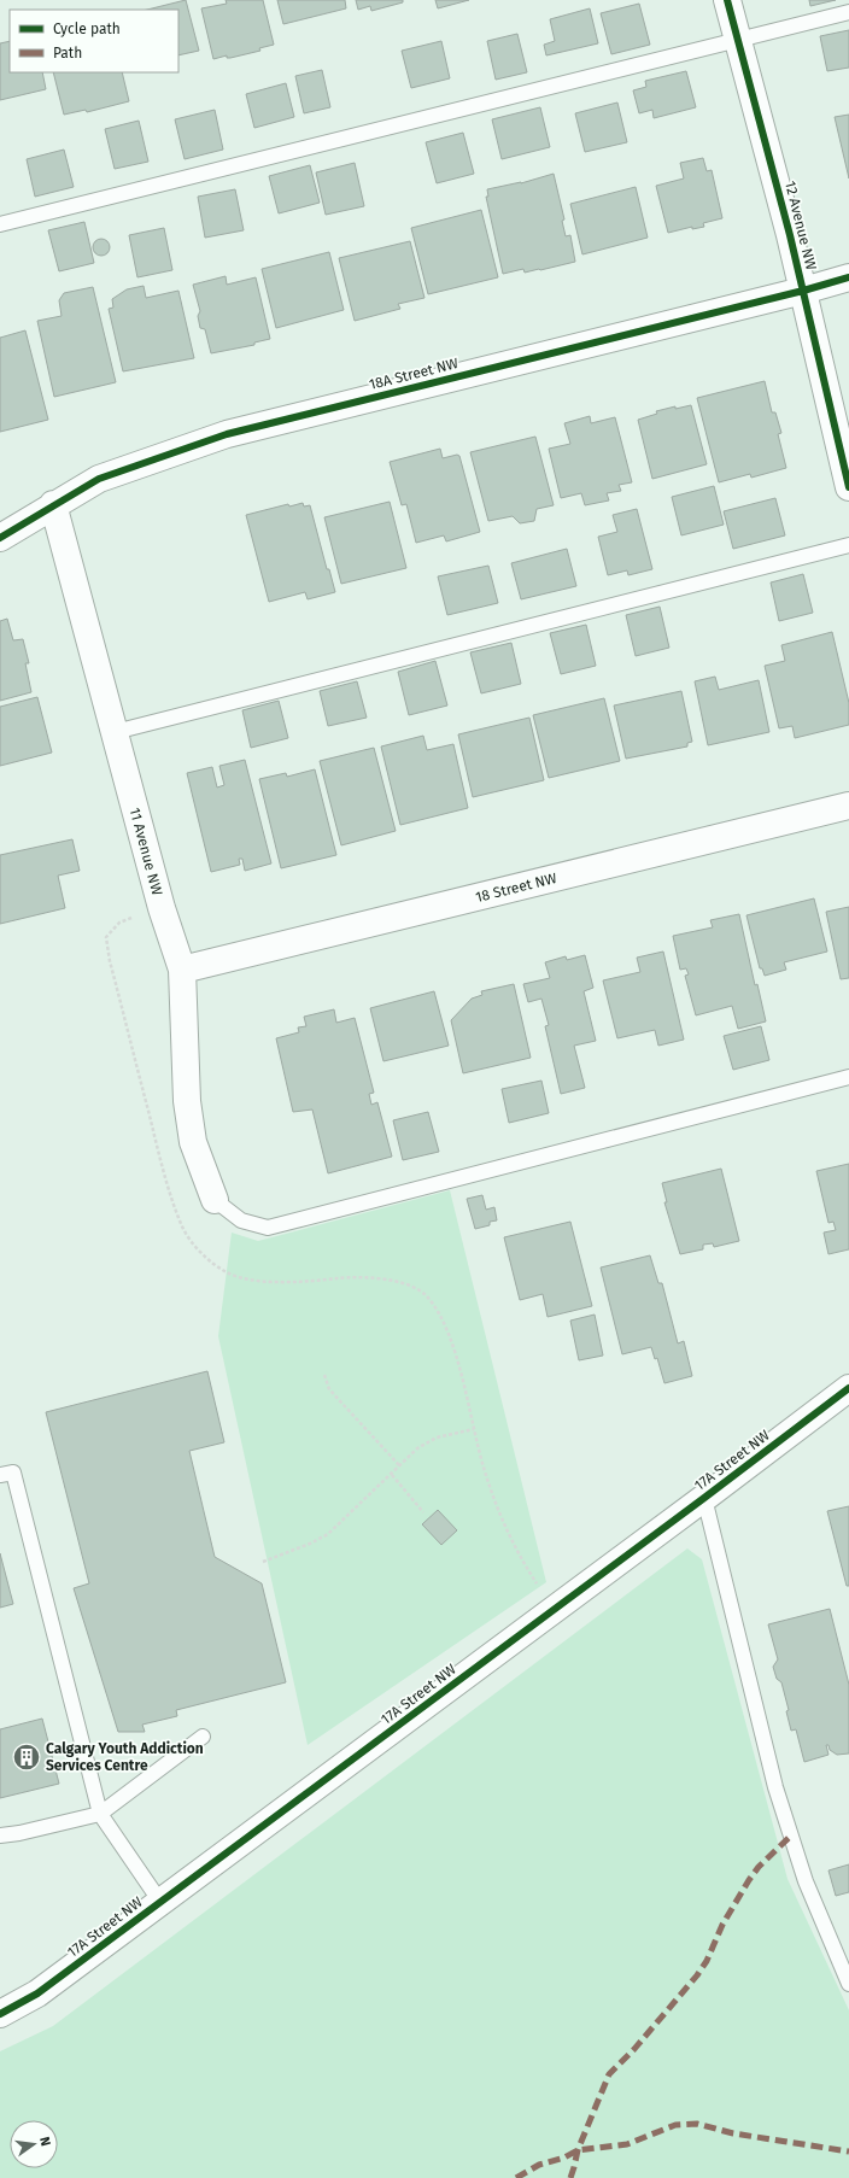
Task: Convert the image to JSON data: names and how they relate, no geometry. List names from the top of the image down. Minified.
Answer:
{"streets":{"street":["12 Avenue NW","18A Street NW","11 Avenue NW","18 Street NW","17A Street NW"]},"crossings":[["12 Avenue NW","18A Street NW"],["18A Street NW","11 Avenue NW"],["11 Avenue NW","18 Street NW"]],"places":{"building":["Calgary Youth Addiction Services Centre"]},"legend":["Cycle path","Path"],"north":"right"}
